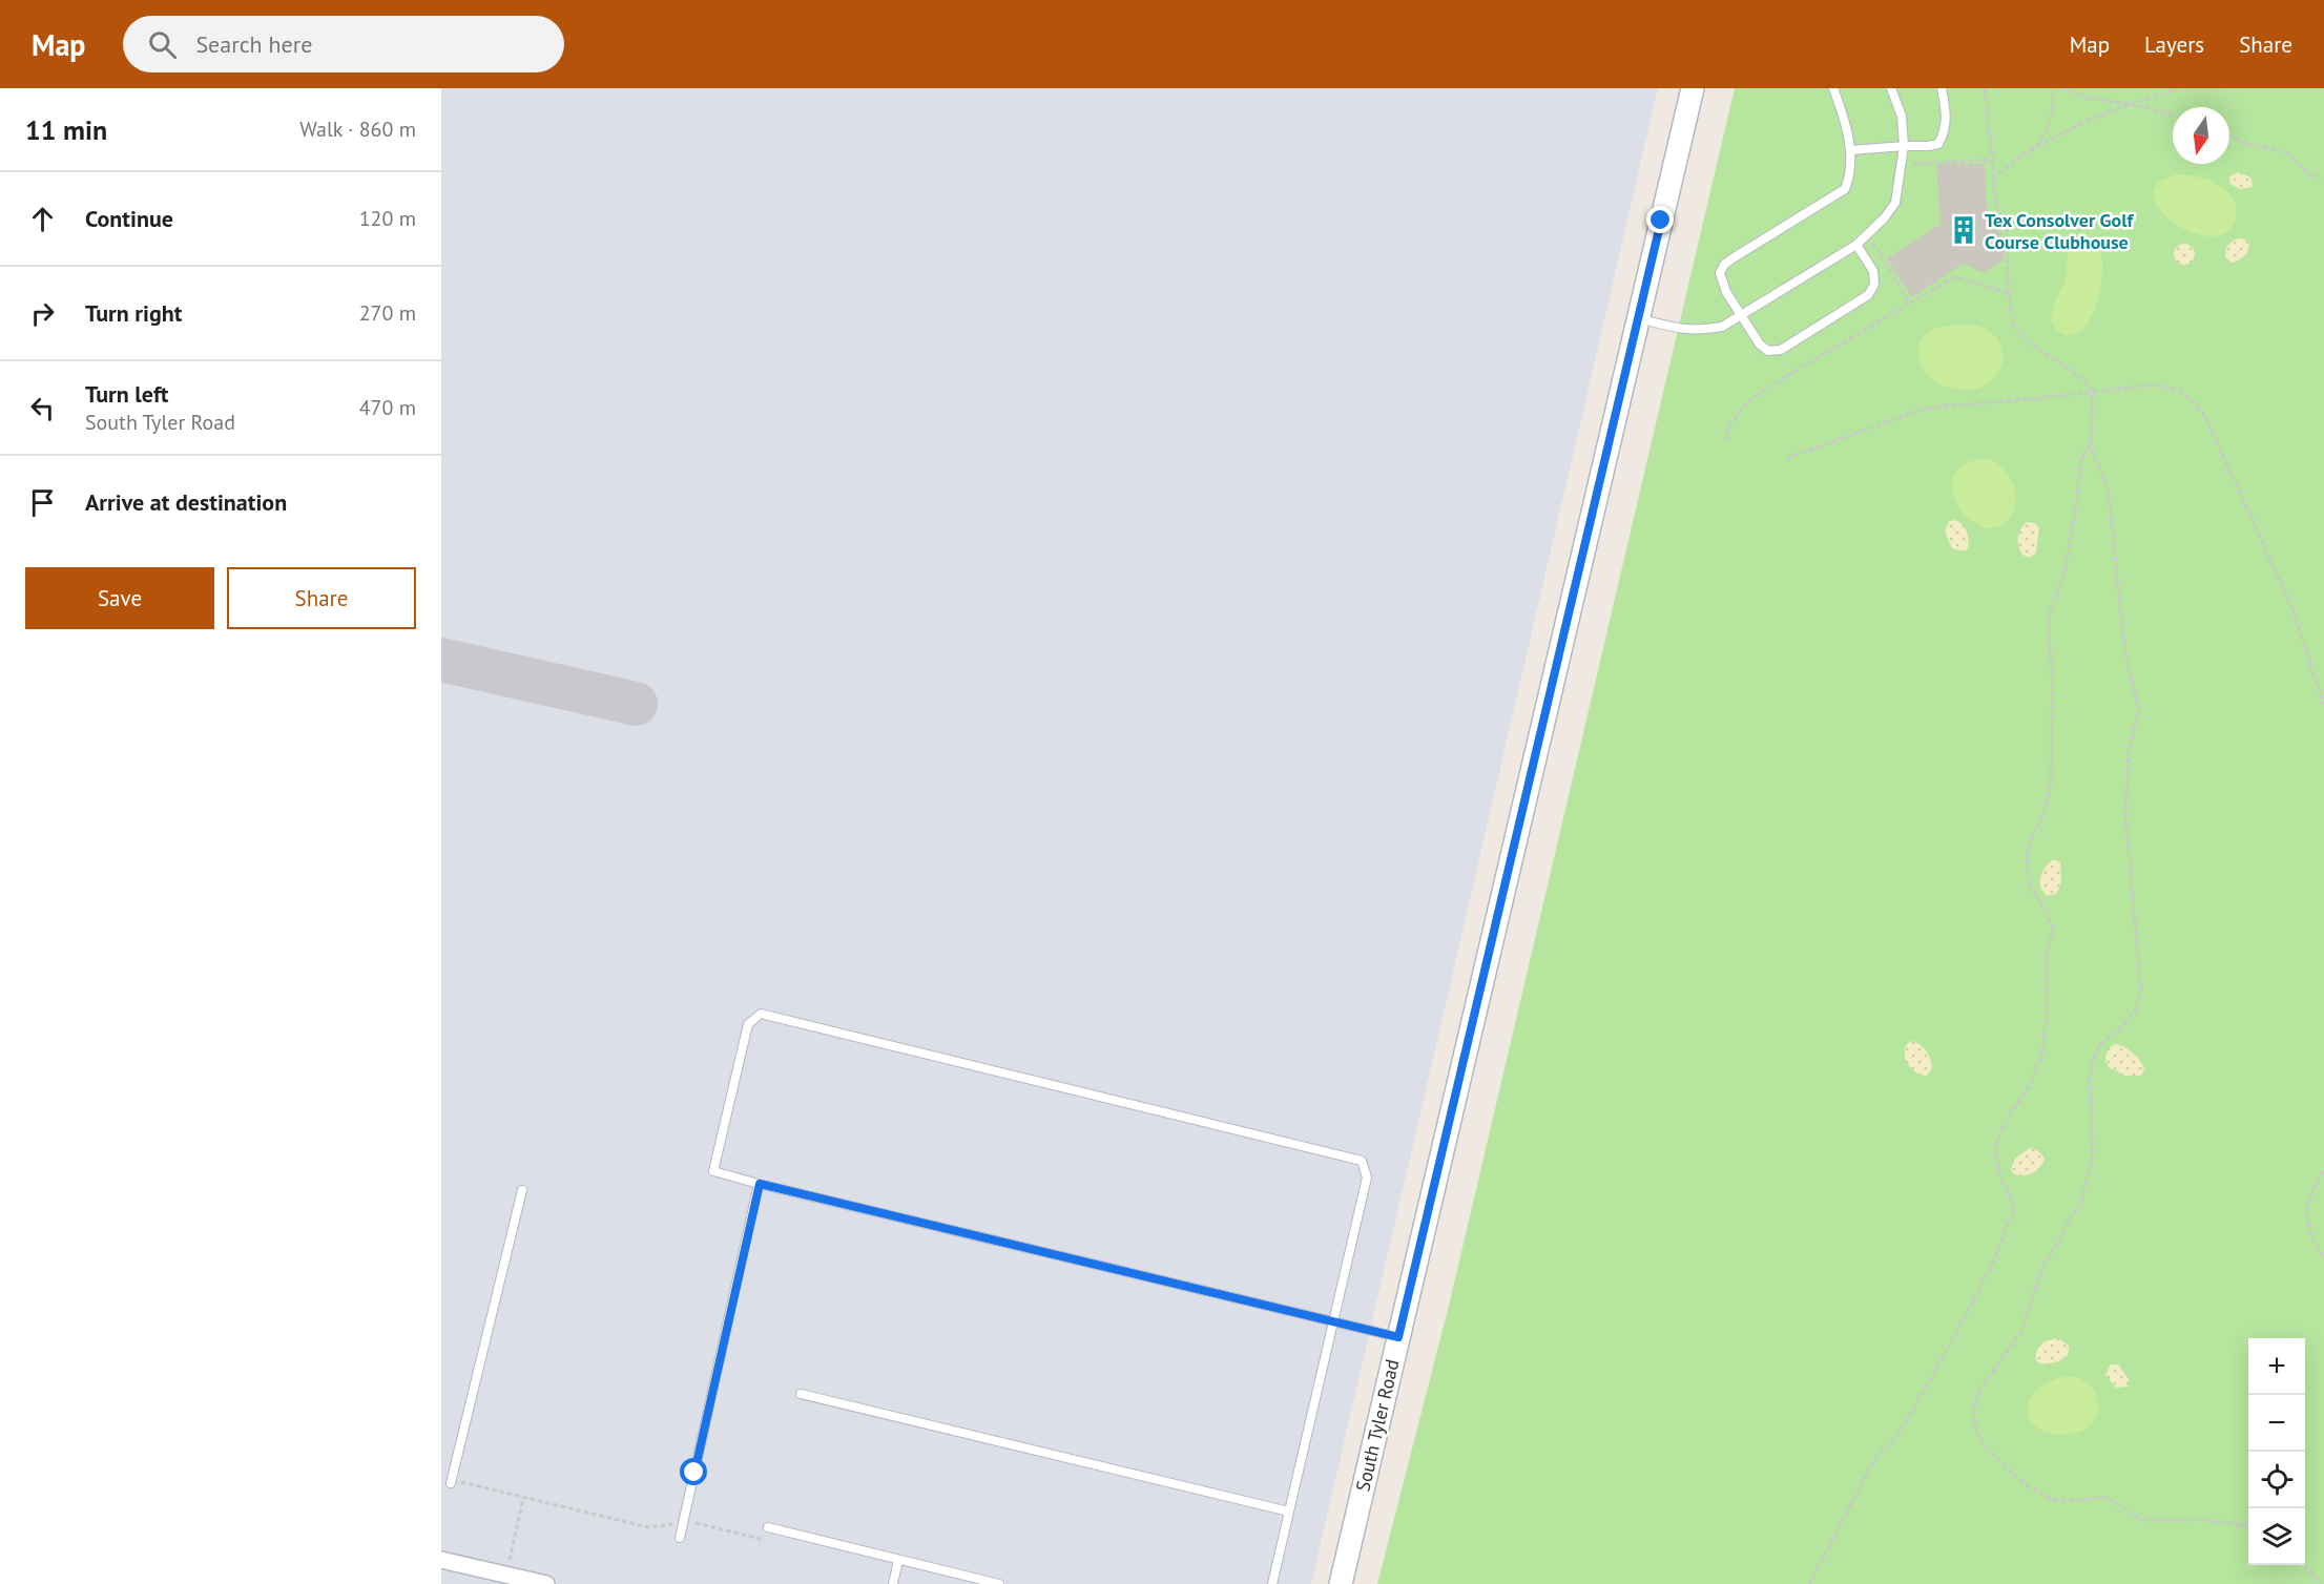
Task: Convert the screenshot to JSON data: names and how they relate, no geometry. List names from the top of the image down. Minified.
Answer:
{"streets":{"street":["South Tyler Road"]},"places":{"building":["Tex Consolver Golf Course Clubhouse"]},"north":"bottom","page":{"header":"Map","search":"Search here","nav":["Map","Layers","Share"],"heading":["11 min","Walk · 860 m"],"list":[["Continue","120 m"],["Turn right","270 m"],["Turn left","South Tyler Road","470 m"],"Arrive at destination"],"buttons":["Save","Share"],"map_buttons":["+","−"]}}
